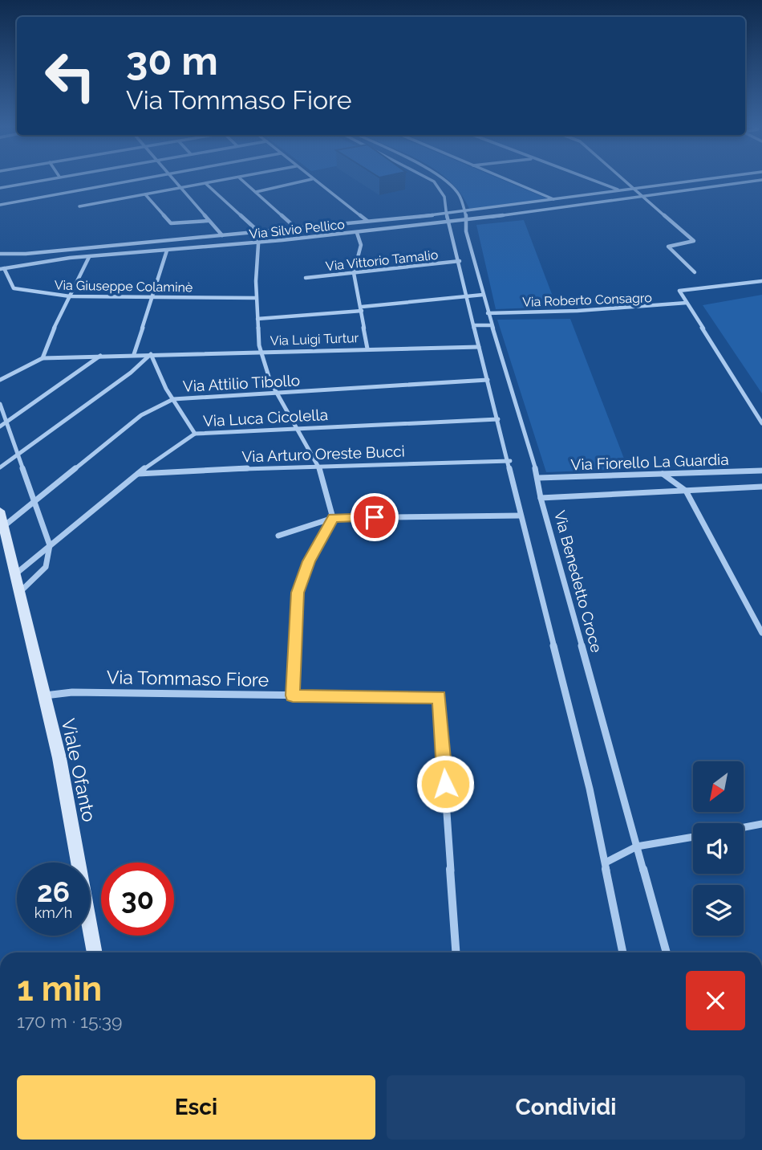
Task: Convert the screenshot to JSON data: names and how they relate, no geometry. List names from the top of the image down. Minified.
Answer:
{"streets":{"main road":["Viale Ofanto"],"street":["Via Silvio Pellico","Via Vittorio Tamalio","Via Giuseppe Colaminè","Via Roberto Consagro","Via Luigi Turtur","Via Attilio Tibollo","Via Luca Cicolella","Via Arturo Oreste Bucci","Via Fiorello La Guardia","Via Benedetto Croce","Via Tommaso Fiore"]},"crossings":[["Via Silvio Pellico","Via Giuseppe Colaminè"],["Via Silvio Pellico","Via Benedetto Croce"],["Via Roberto Consagro","Via Benedetto Croce"],["Via Attilio Tibollo","Viale Ofanto"],["Via Luca Cicolella","Via Arturo Oreste Bucci"],["Via Luca Cicolella","Viale Ofanto"],["Via Fiorello La Guardia","Via Benedetto Croce"],["Via Tommaso Fiore","Viale Ofanto"]],"north":"bottom left","page":{"turn":["30 m","Via Tommaso Fiore"],"speed":"26 km/h","limit":"30","heading":["1 min","170 m · 15:39"],"buttons":["Esci","Condividi"]}}
